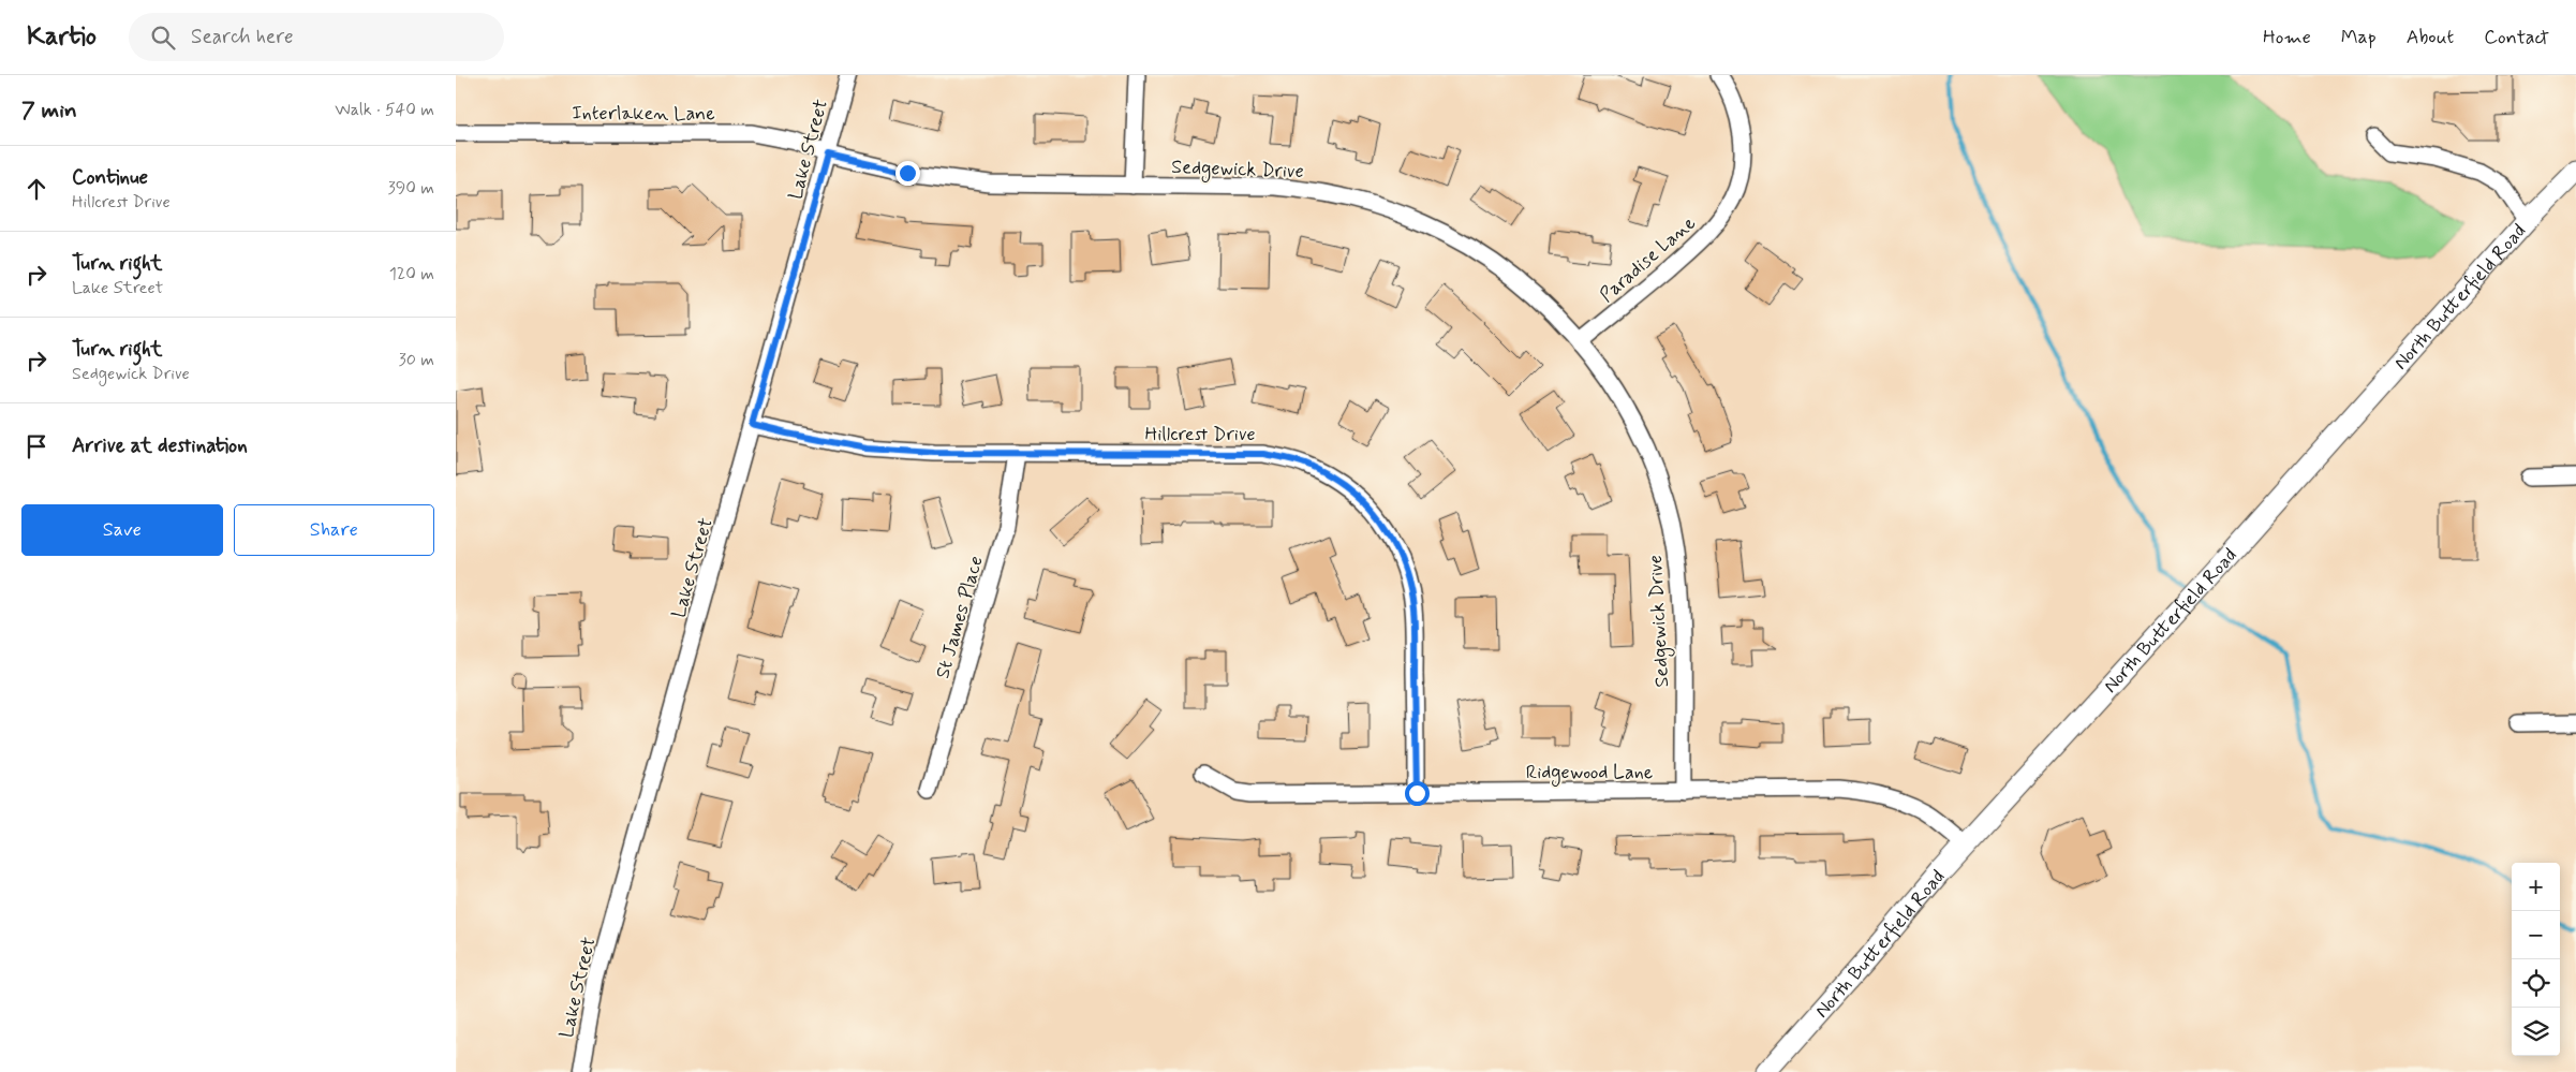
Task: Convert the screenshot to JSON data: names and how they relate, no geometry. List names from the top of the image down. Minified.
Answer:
{"streets":{"main road":["North Butterfield Road"],"street":["Interlaken Lane","Lake Street","Sedgewick Drive","Paradise Lane","Hillcrest Drive","St James Place","Ridgewood Lane"]},"crossings":[["Interlaken Lane","Lake Street"],["Interlaken Lane","Sedgewick Drive"],["Lake Street","Sedgewick Drive"],["Lake Street","Hillcrest Drive"],["Sedgewick Drive","Paradise Lane"],["Sedgewick Drive","Ridgewood Lane"],["North Butterfield Road","Ridgewood Lane"],["Hillcrest Drive","St James Place"],["Hillcrest Drive","Ridgewood Lane"]],"page":{"header":"Kartio","search":"Search here","nav":["Home","Map","About","Contact"],"heading":["7 min","Walk · 540 m"],"list":[["Continue","Hillcrest Drive","390 m"],["Turn right","Lake Street","120 m"],["Turn right","Sedgewick Drive","30 m"],"Arrive at destination"],"buttons":["Save","Share"],"map_buttons":["+","−"]}}
